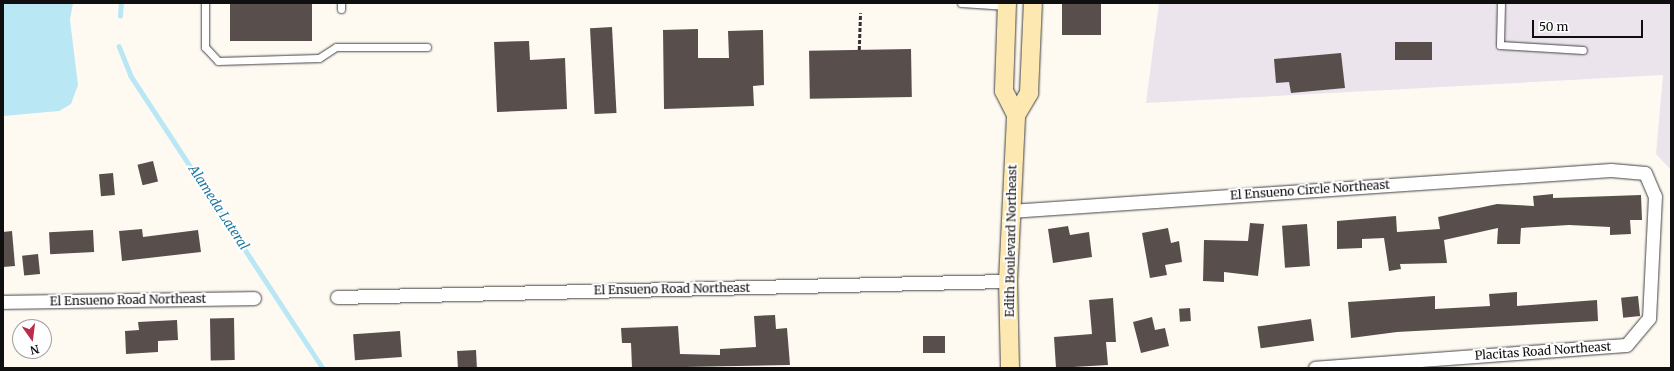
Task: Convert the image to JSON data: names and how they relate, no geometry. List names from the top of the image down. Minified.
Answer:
{"streets":{"street":["El Ensueno Circle Northeast","Edith Boulevard Northeast","El Ensueno Road Northeast","Placitas Road Northeast"]},"crossings":[["El Ensueno Circle Northeast","Edith Boulevard Northeast"],["El Ensueno Circle Northeast","Placitas Road Northeast"],["Edith Boulevard Northeast","El Ensueno Road Northeast"]],"water":["Alameda Lateral"],"scale_bar":"50 m","north":"bottom"}
